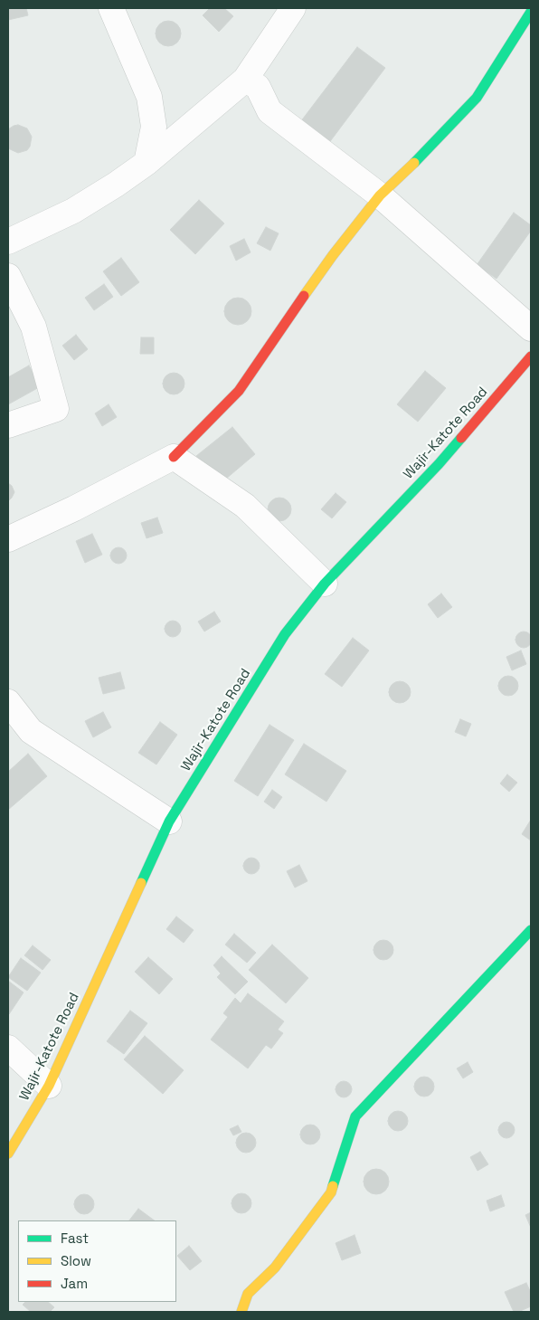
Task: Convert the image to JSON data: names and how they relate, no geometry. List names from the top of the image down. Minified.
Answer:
{"streets":{"street":["Wajir-Katote Road"]},"legend":["Fast","Slow","Jam"]}
